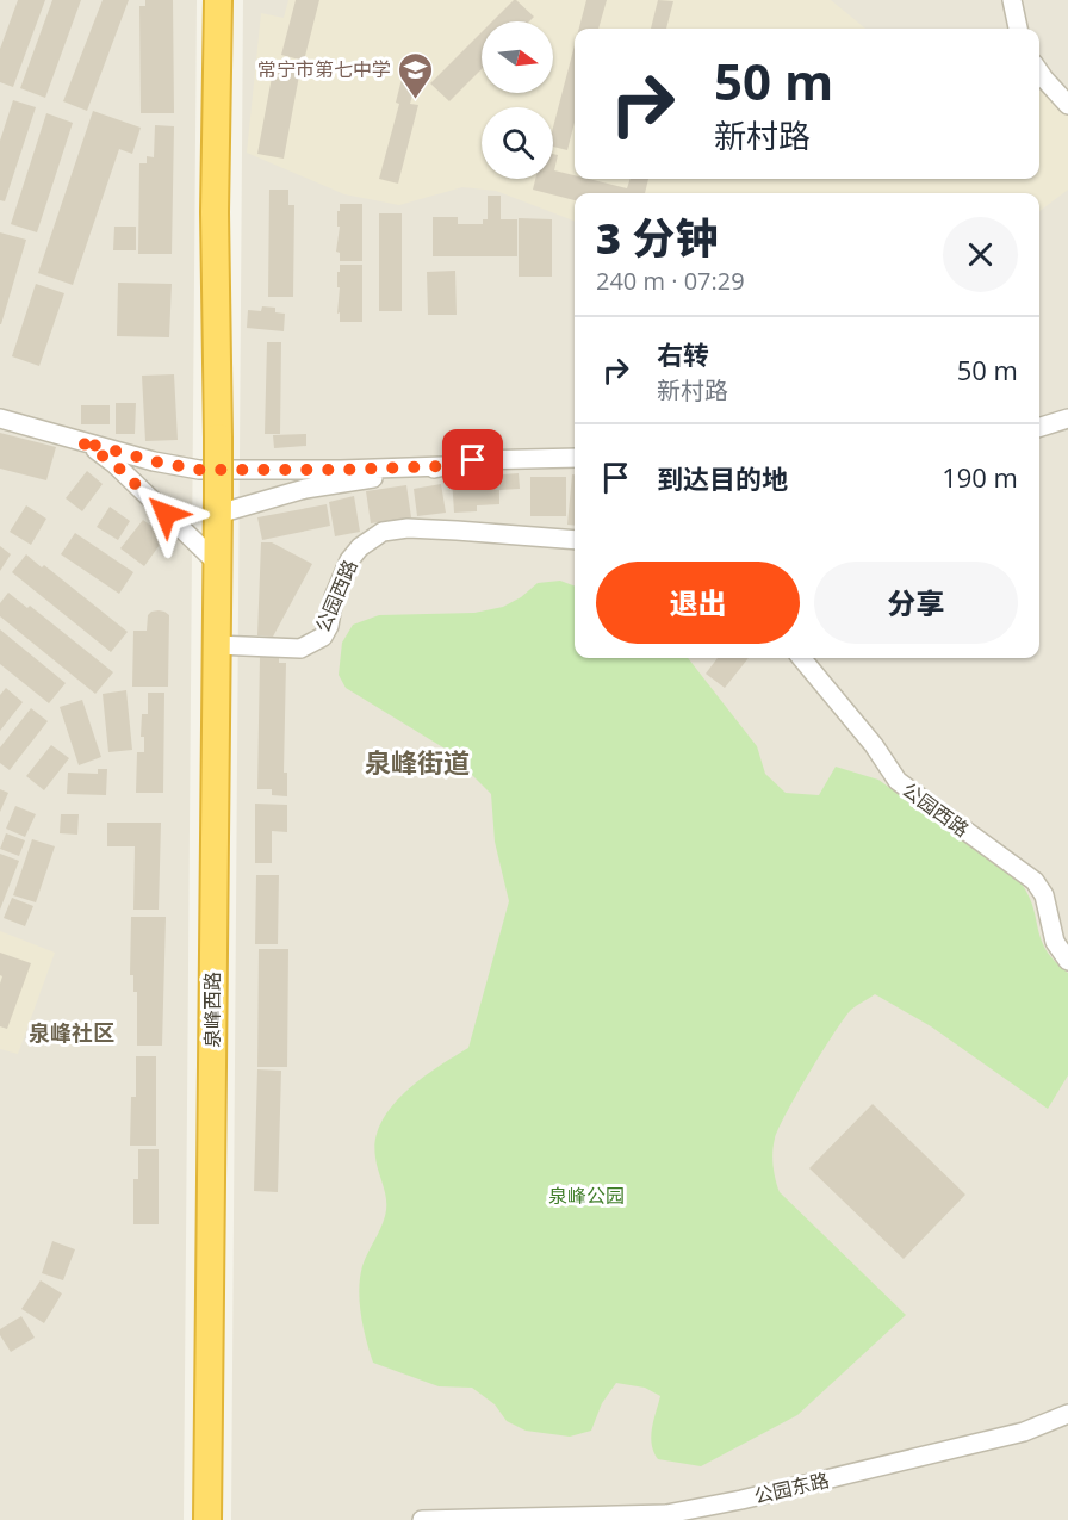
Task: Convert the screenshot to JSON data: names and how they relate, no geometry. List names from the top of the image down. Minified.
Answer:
{"streets":{"highway":["泉峰西路"],"street":["公园西路","公园东路"]},"crossings":[["公园西路","泉峰西路"]],"districts":["泉峰街道","泉峰社区"],"parks":["泉峰公园"],"places":{"school or university":["常宁市第七中学"]},"north":"right","page":{"turn":["50 m","新村路"],"heading":["3 分钟","240 m · 07:29"],"list":[{"name":"右转","note":"新村路","value":"50 m"},{"name":"到达目的地","value":"190 m"}],"buttons":["退出","分享"]}}
